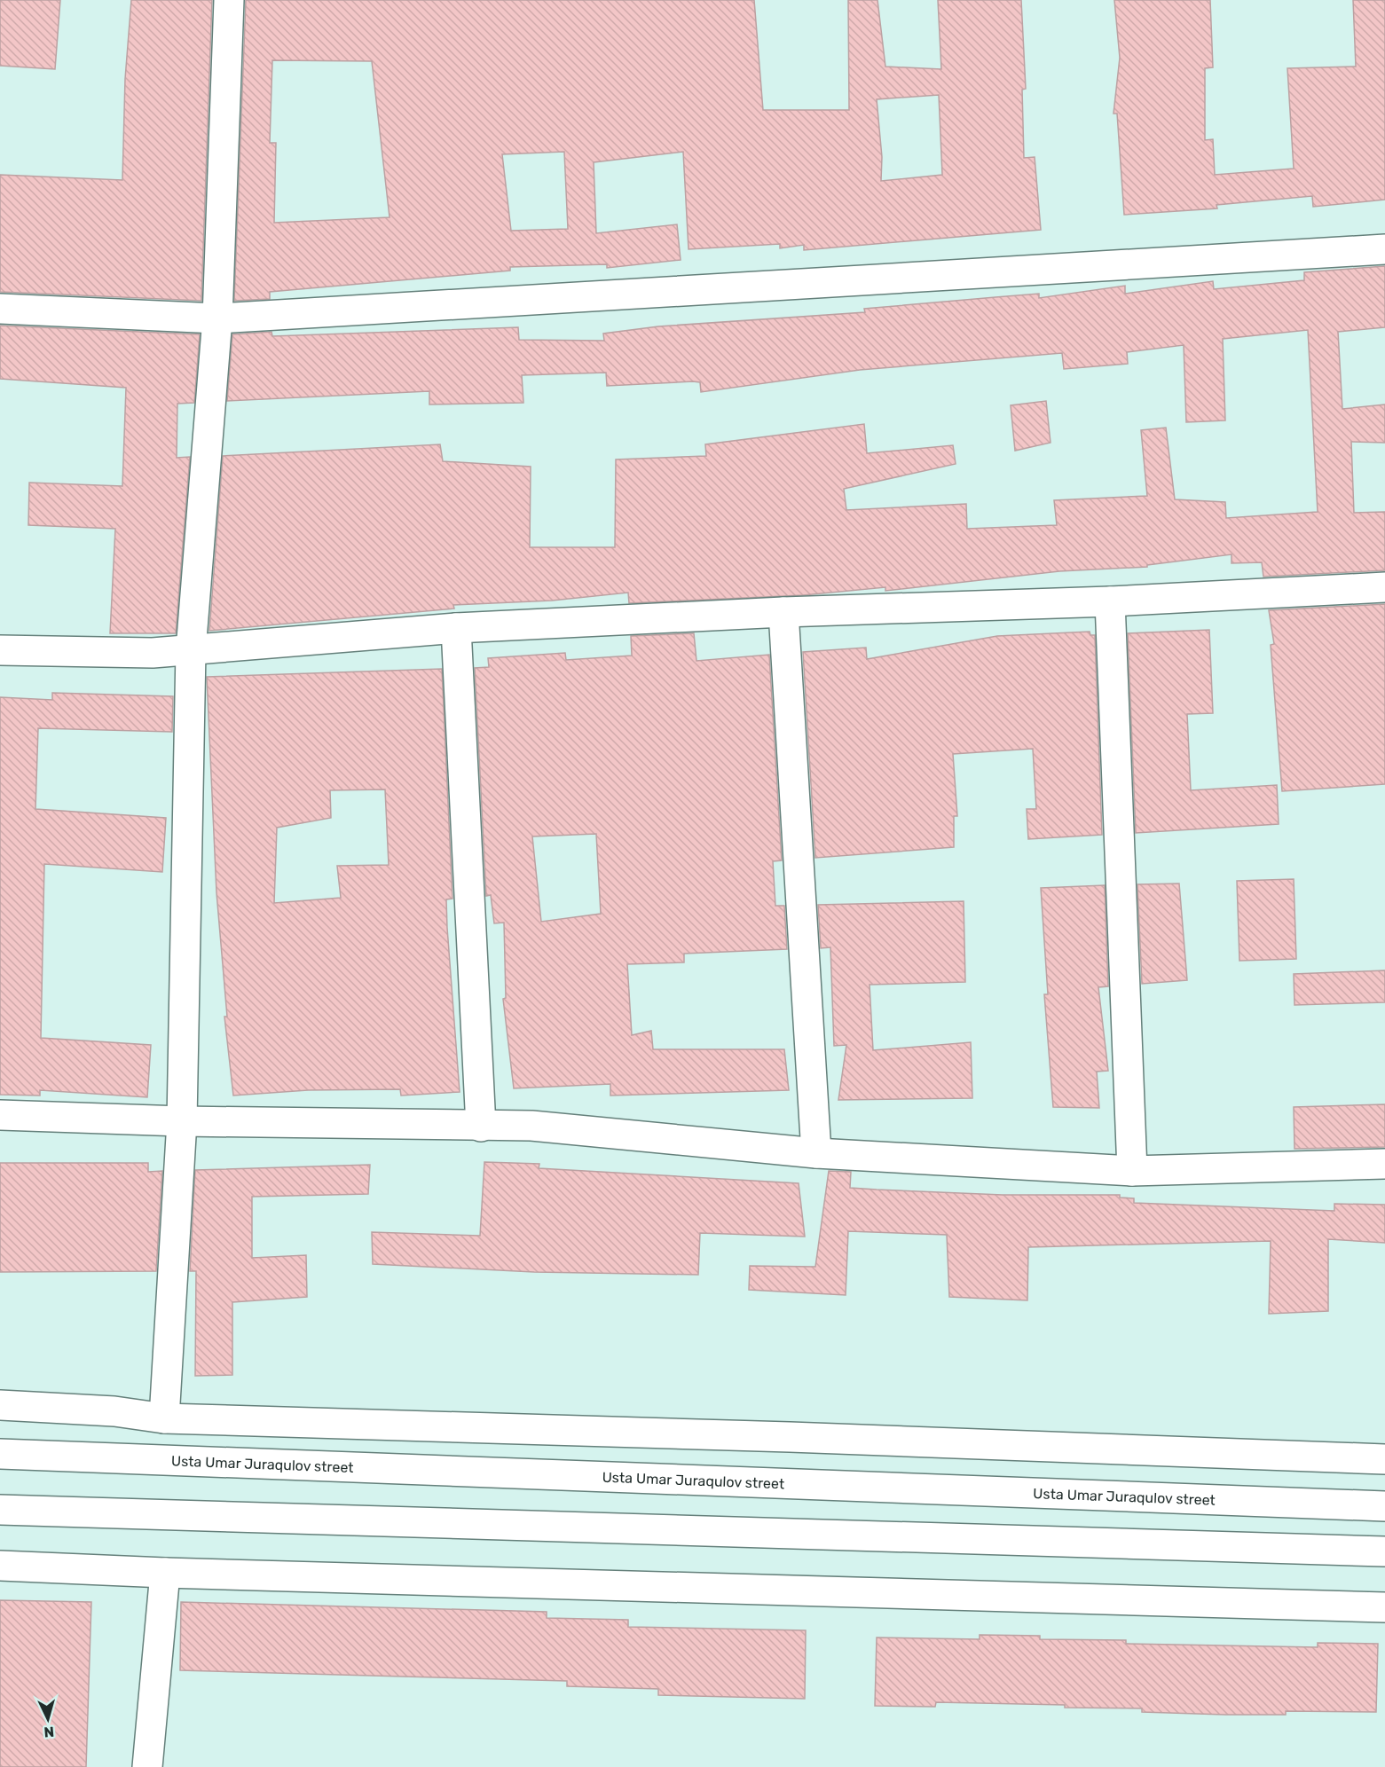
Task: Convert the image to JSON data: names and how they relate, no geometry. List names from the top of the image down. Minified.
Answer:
{"streets":{"street":["Usta Umar Juraqulov street"]},"north":"bottom"}
